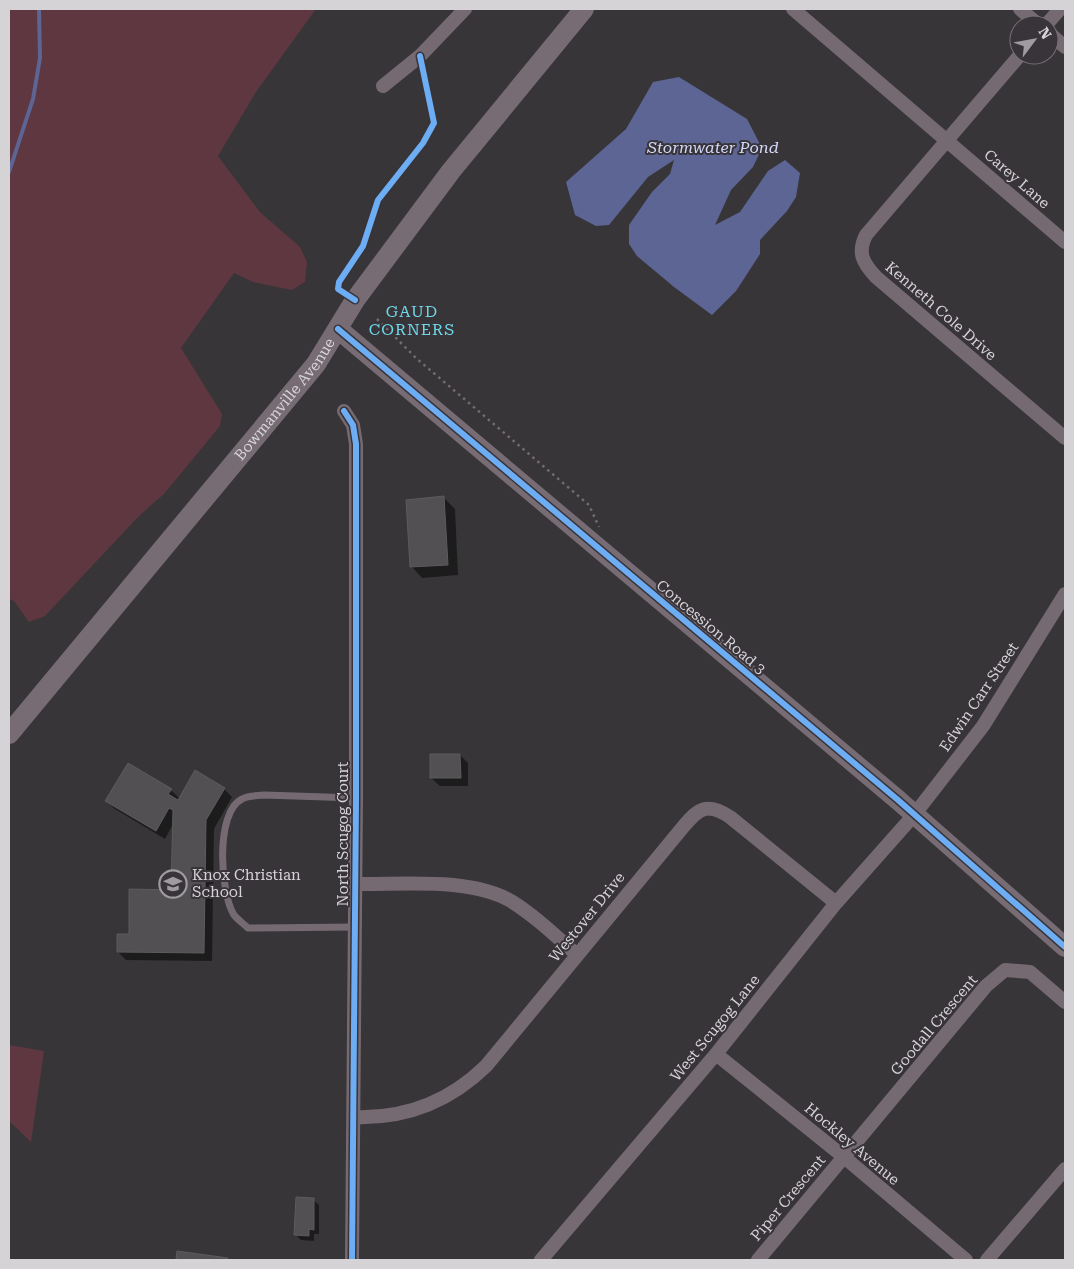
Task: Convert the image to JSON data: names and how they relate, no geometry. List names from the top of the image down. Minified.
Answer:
{"streets":{"street":["Carey Lane","Kenneth Cole Drive","Bowmanville Avenue","Concession Road 3","Edwin Carr Street","North Scugog Court","Westover Drive","Goodall Crescent","West Scugog Lane","Hockley Avenue","Piper Crescent"]},"crossings":[["Carey Lane","Kenneth Cole Drive"],["Bowmanville Avenue","Concession Road 3"],["Concession Road 3","Edwin Carr Street"],["Concession Road 3","West Scugog Lane"],["Edwin Carr Street","West Scugog Lane"],["North Scugog Court","Westover Drive"],["Westover Drive","West Scugog Lane"],["Goodall Crescent","Hockley Avenue"],["Goodall Crescent","Piper Crescent"],["West Scugog Lane","Hockley Avenue"],["Hockley Avenue","Piper Crescent"]],"districts":["GAUD CORNERS"],"water":["Stormwater Pond"],"places":{"school or university":["Knox Christian School"]},"north":"top right"}
